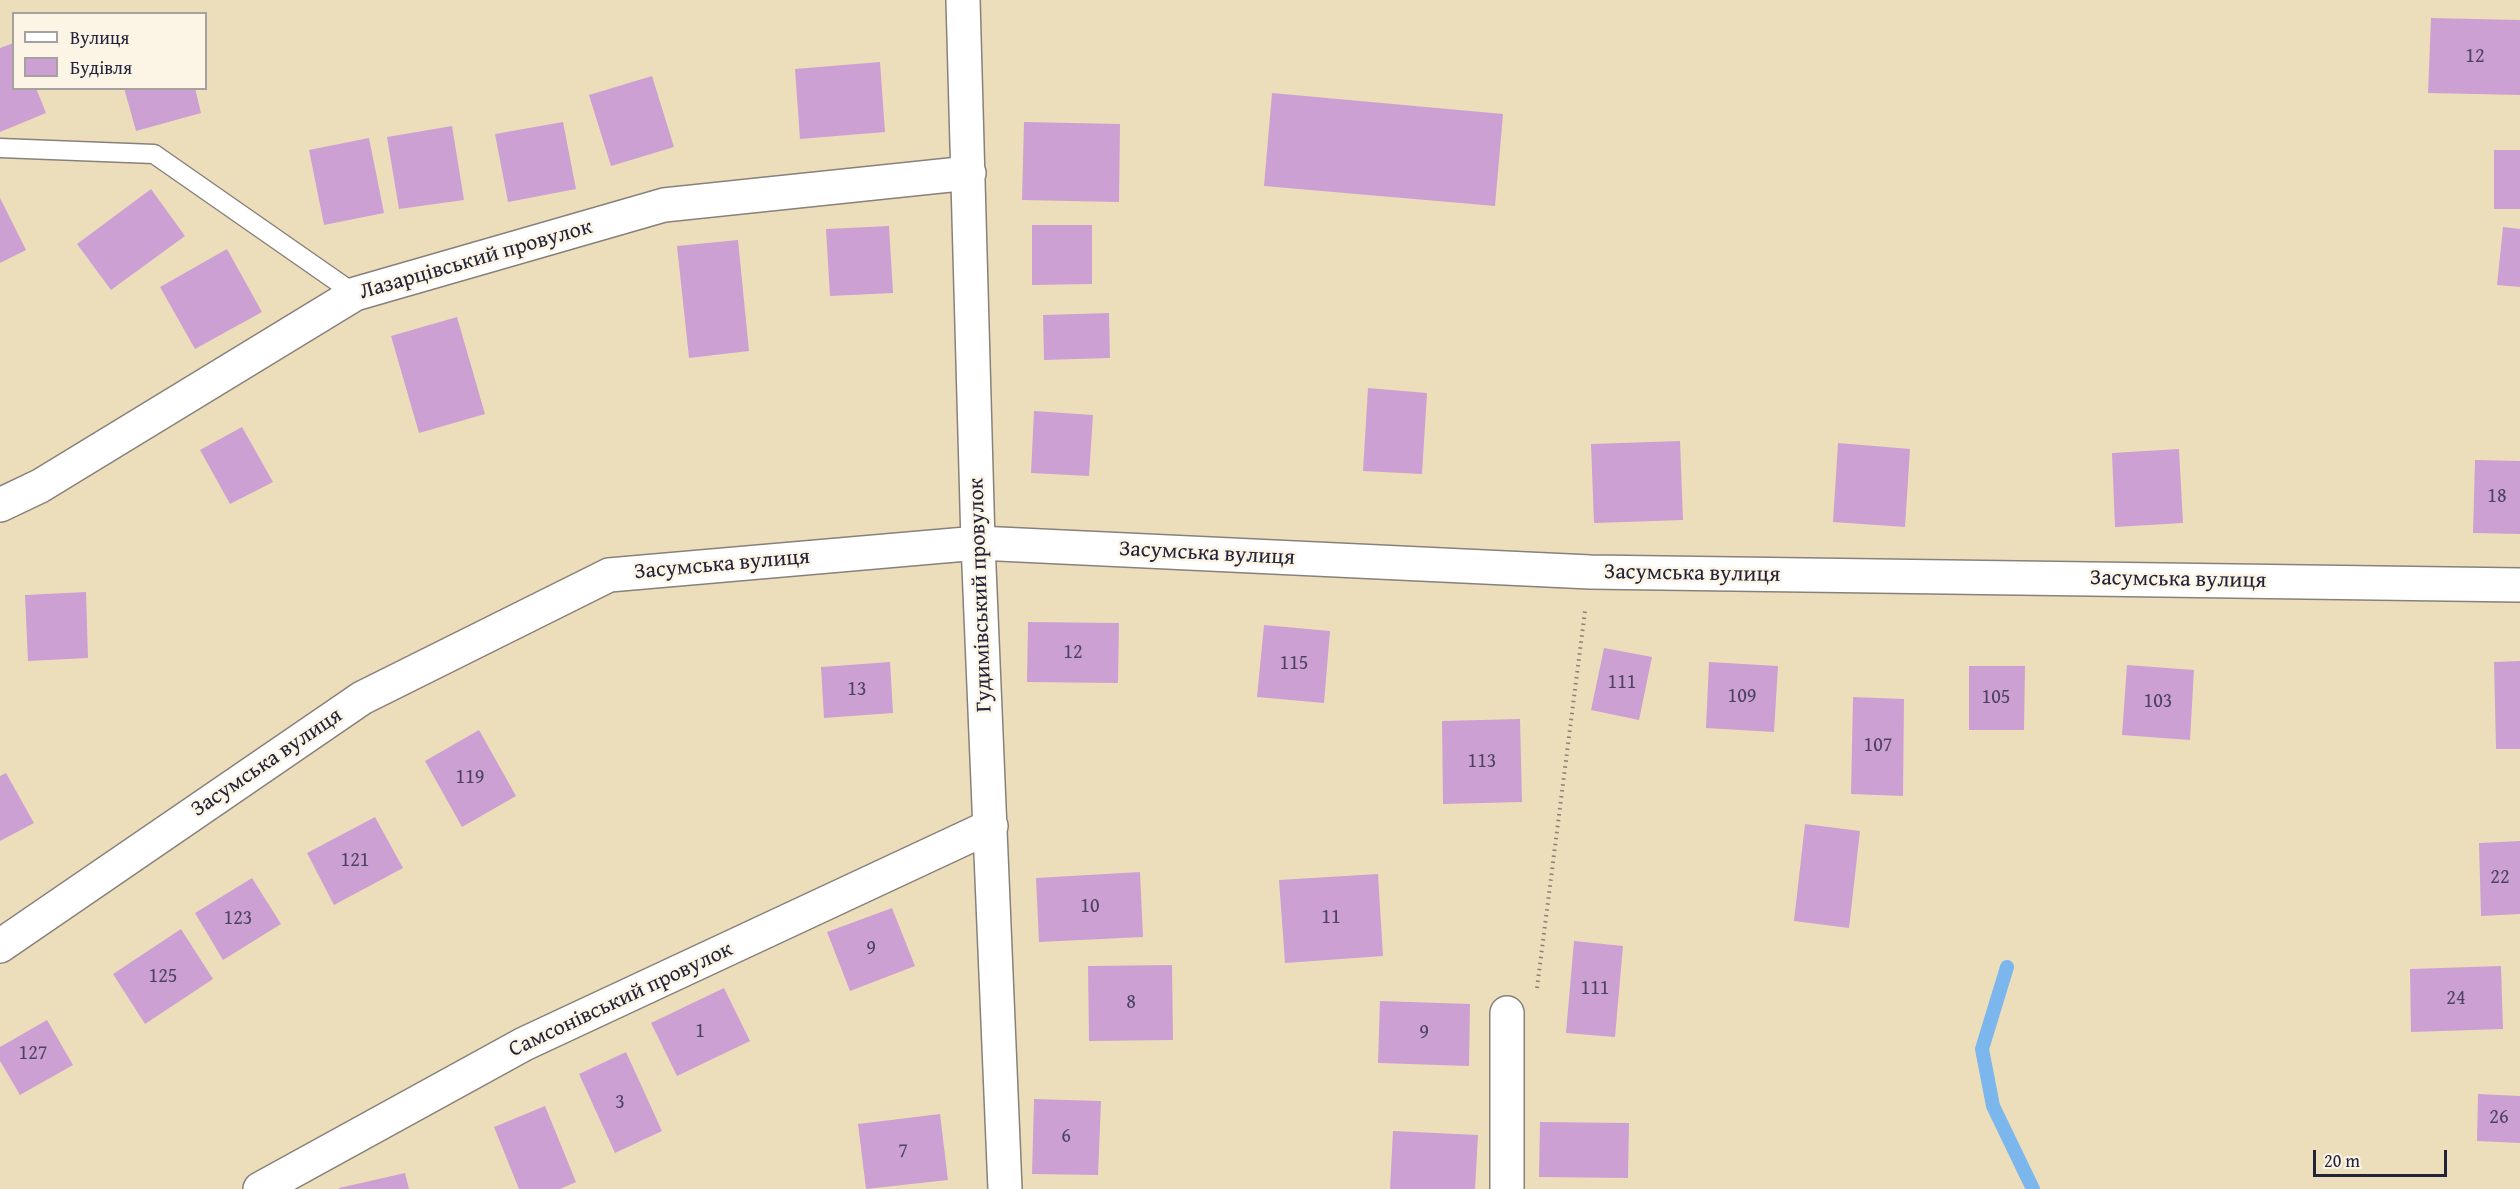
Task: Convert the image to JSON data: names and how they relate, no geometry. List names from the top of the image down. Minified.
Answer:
{"streets":{"street":["Лазарцівський провулок","Засумська вулиця","Гудимівський провулок","Самсонівський провулок"]},"crossings":[["Лазарцівський провулок","Гудимівський провулок"],["Засумська вулиця","Гудимівський провулок"],["Гудимівський провулок","Самсонівський провулок"]],"house_numbers":["12","18","12","115","111","13","109","105","103","107","113","119","121","22","10","11","123","9","125","111","24","8","1","9","127","3","26","6","7"],"legend":["Вулиця","Будівля"],"scale_bar":"20 m"}
